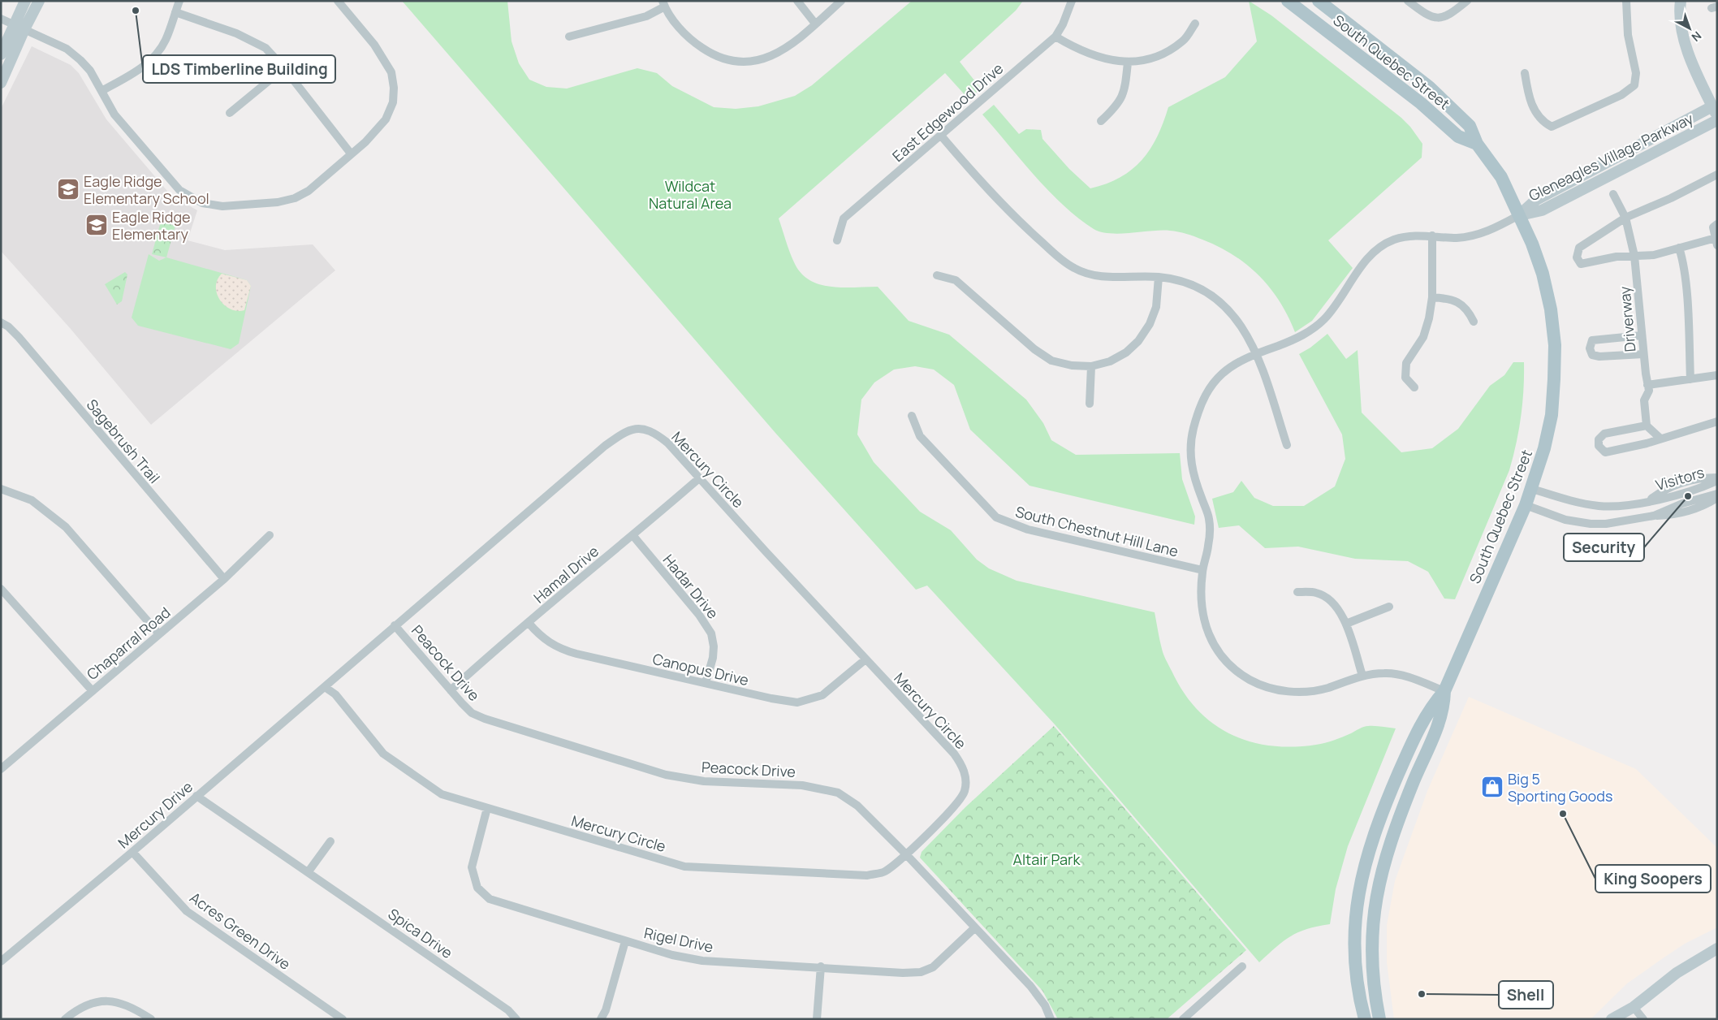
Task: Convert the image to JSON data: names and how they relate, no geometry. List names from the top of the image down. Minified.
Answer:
{"streets":{"main road":["South Quebec Street"],"street":["East Edgewood Drive","Gleneagles Village Parkway","Driverway","Sagebrush Trail","Mercury Circle","Visitors","South Chestnut Hill Lane","Hamal Drive","Hadar Drive","Chaparral Road","Peacock Drive","Canopus Drive","Mercury Drive","Acres Green Drive","Spica Drive","Rigel Drive"]},"crossings":[["South Quebec Street","Gleneagles Village Parkway"],["Sagebrush Trail","Chaparral Road"],["Mercury Circle","Hamal Drive"],["Mercury Circle","Peacock Drive"],["Mercury Circle","Canopus Drive"],["Mercury Circle","Mercury Drive"],["Mercury Circle","Rigel Drive"],["Hamal Drive","Hadar Drive"],["Hamal Drive","Peacock Drive"],["Hamal Drive","Canopus Drive"],["Hadar Drive","Canopus Drive"],["Peacock Drive","Rigel Drive"],["Mercury Drive","Acres Green Drive"],["Mercury Drive","Spica Drive"]],"parks":["Wildcat Natural Area","Altair Park"],"places":{"other":["LDS Timberline Building","Security","King Soopers","Shell"],"school or university":["Eagle Ridge Elementary School","Eagle Ridge Elementary"],"shop":["Big 5 Sporting Goods"]},"north":"bottom right"}
